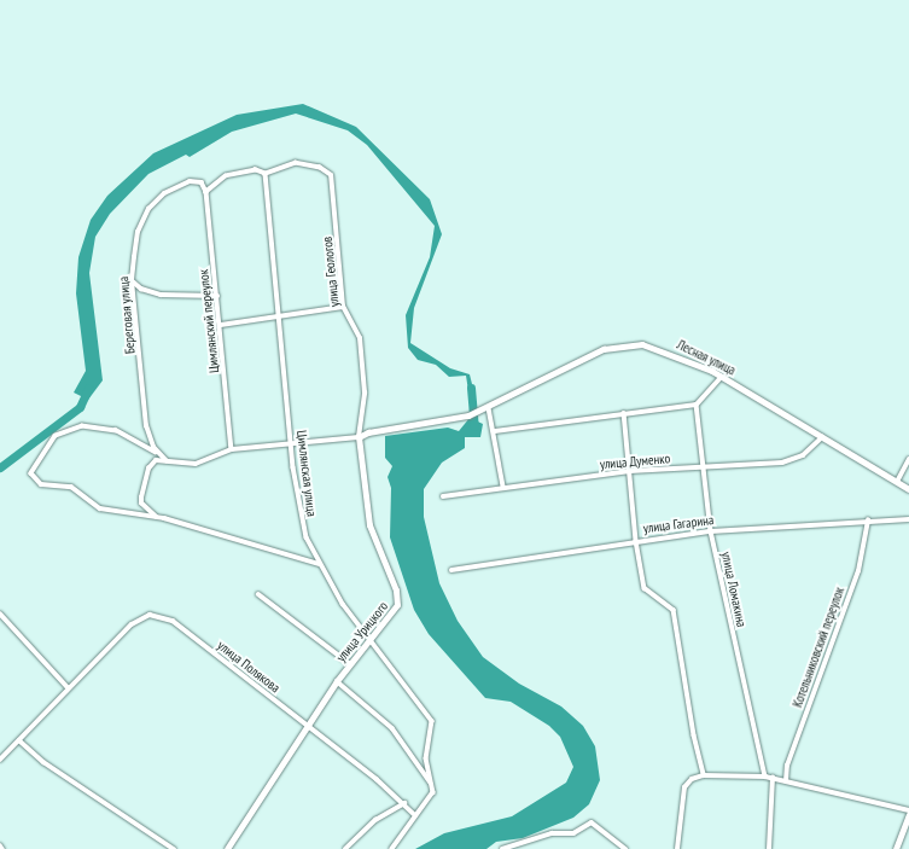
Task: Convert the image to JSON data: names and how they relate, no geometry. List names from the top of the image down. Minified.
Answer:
{"streets":{"street":["улица Геологов","Береговая улица","Цимлянский переулок","Лесная улица","улица Думенко","Цимлянская улица","улица Гагарина","улица Ломакина","улица Урицкого","Котельниковский переулок","улица Полякова"]},"crossings":[["улица Геологов","Лесная улица"],["улица Геологов","Цимлянская улица"],["улица Геологов","улица Урицкого"],["Береговая улица","Цимлянский переулок"],["Лесная улица","улица Думенко"],["Лесная улица","улица Урицкого"],["улица Думенко","улица Ломакина"],["Цимлянская улица","улица Урицкого"],["Цимлянская улица","улица Полякова"],["улица Гагарина","улица Ломакина"],["улица Гагарина","Котельниковский переулок"],["улица Урицкого","улица Полякова"]]}
